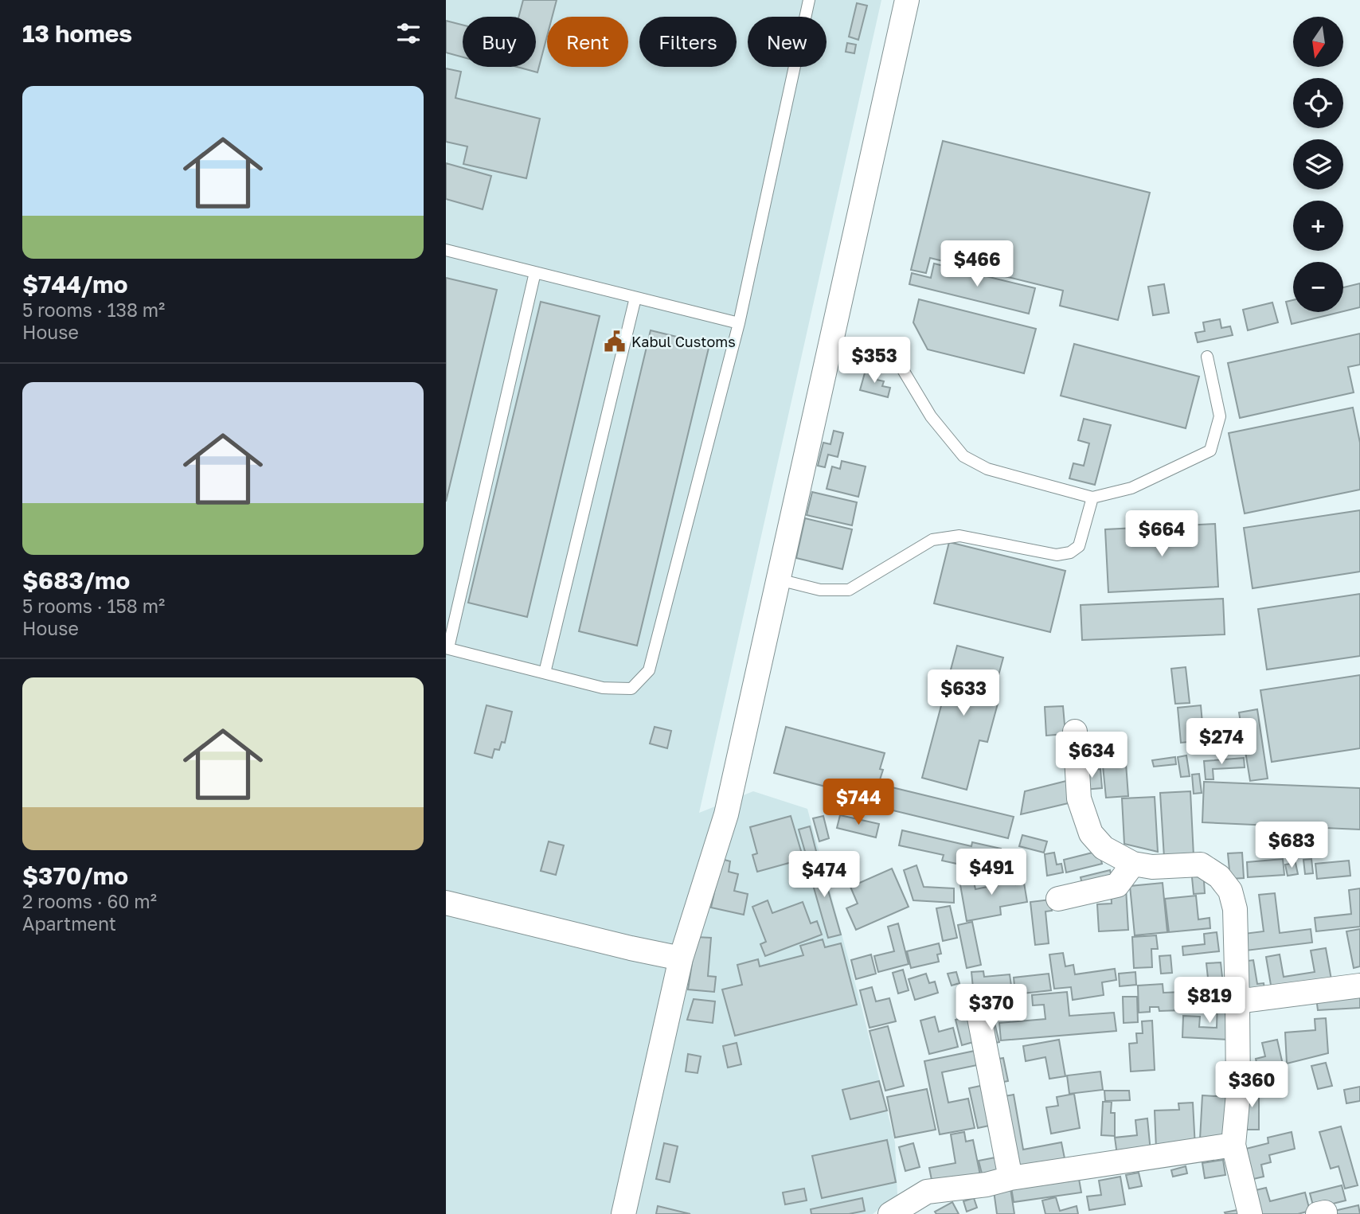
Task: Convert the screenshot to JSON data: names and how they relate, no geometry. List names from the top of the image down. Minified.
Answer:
{"places":{"public building":["Kabul Customs"]},"north":"bottom","page":{"heading":"13 homes","map_buttons":["+","−"],"chip":["Buy","Rent","Filters","New"],"list":[{"name":"$744/mo","note":"5 rooms · 138 m² · House"},{"name":"$683/mo","note":"5 rooms · 158 m² · House"},{"name":"$370/mo","note":"2 rooms · 60 m² · Apartment"}],"price":["$466","$353","$664","$633","$274","$634","$744","$683","$491","$474","$819","$370","$360"]}}
